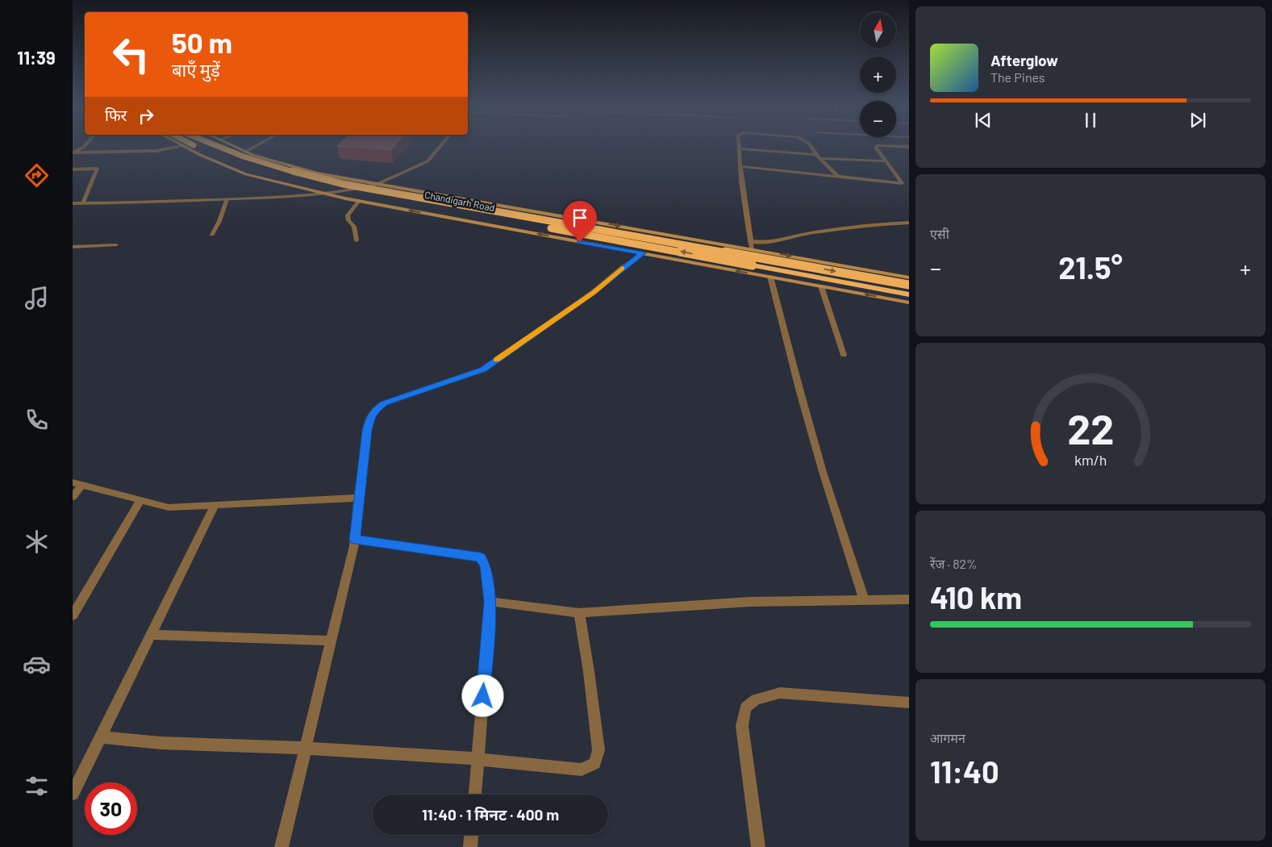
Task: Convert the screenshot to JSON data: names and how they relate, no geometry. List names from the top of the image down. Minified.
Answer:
{"streets":{"highway":["Chandigarh Road"]},"north":"top","page":{"tabs":"11:39","map_buttons":["+","−"],"turn":["50 m","बाएँ मुड़ें"],"song":["Afterglow","The Pines"],"then":"फिर","tile":["एसी",["रेंज · 82%","410 km"],["आगमन","11:40"]],"heat":["−","21.5°","+"],"limit":"30","trip":"11:40 · 1 मिनट · 400 m","gauge":["22","km/h"]}}
